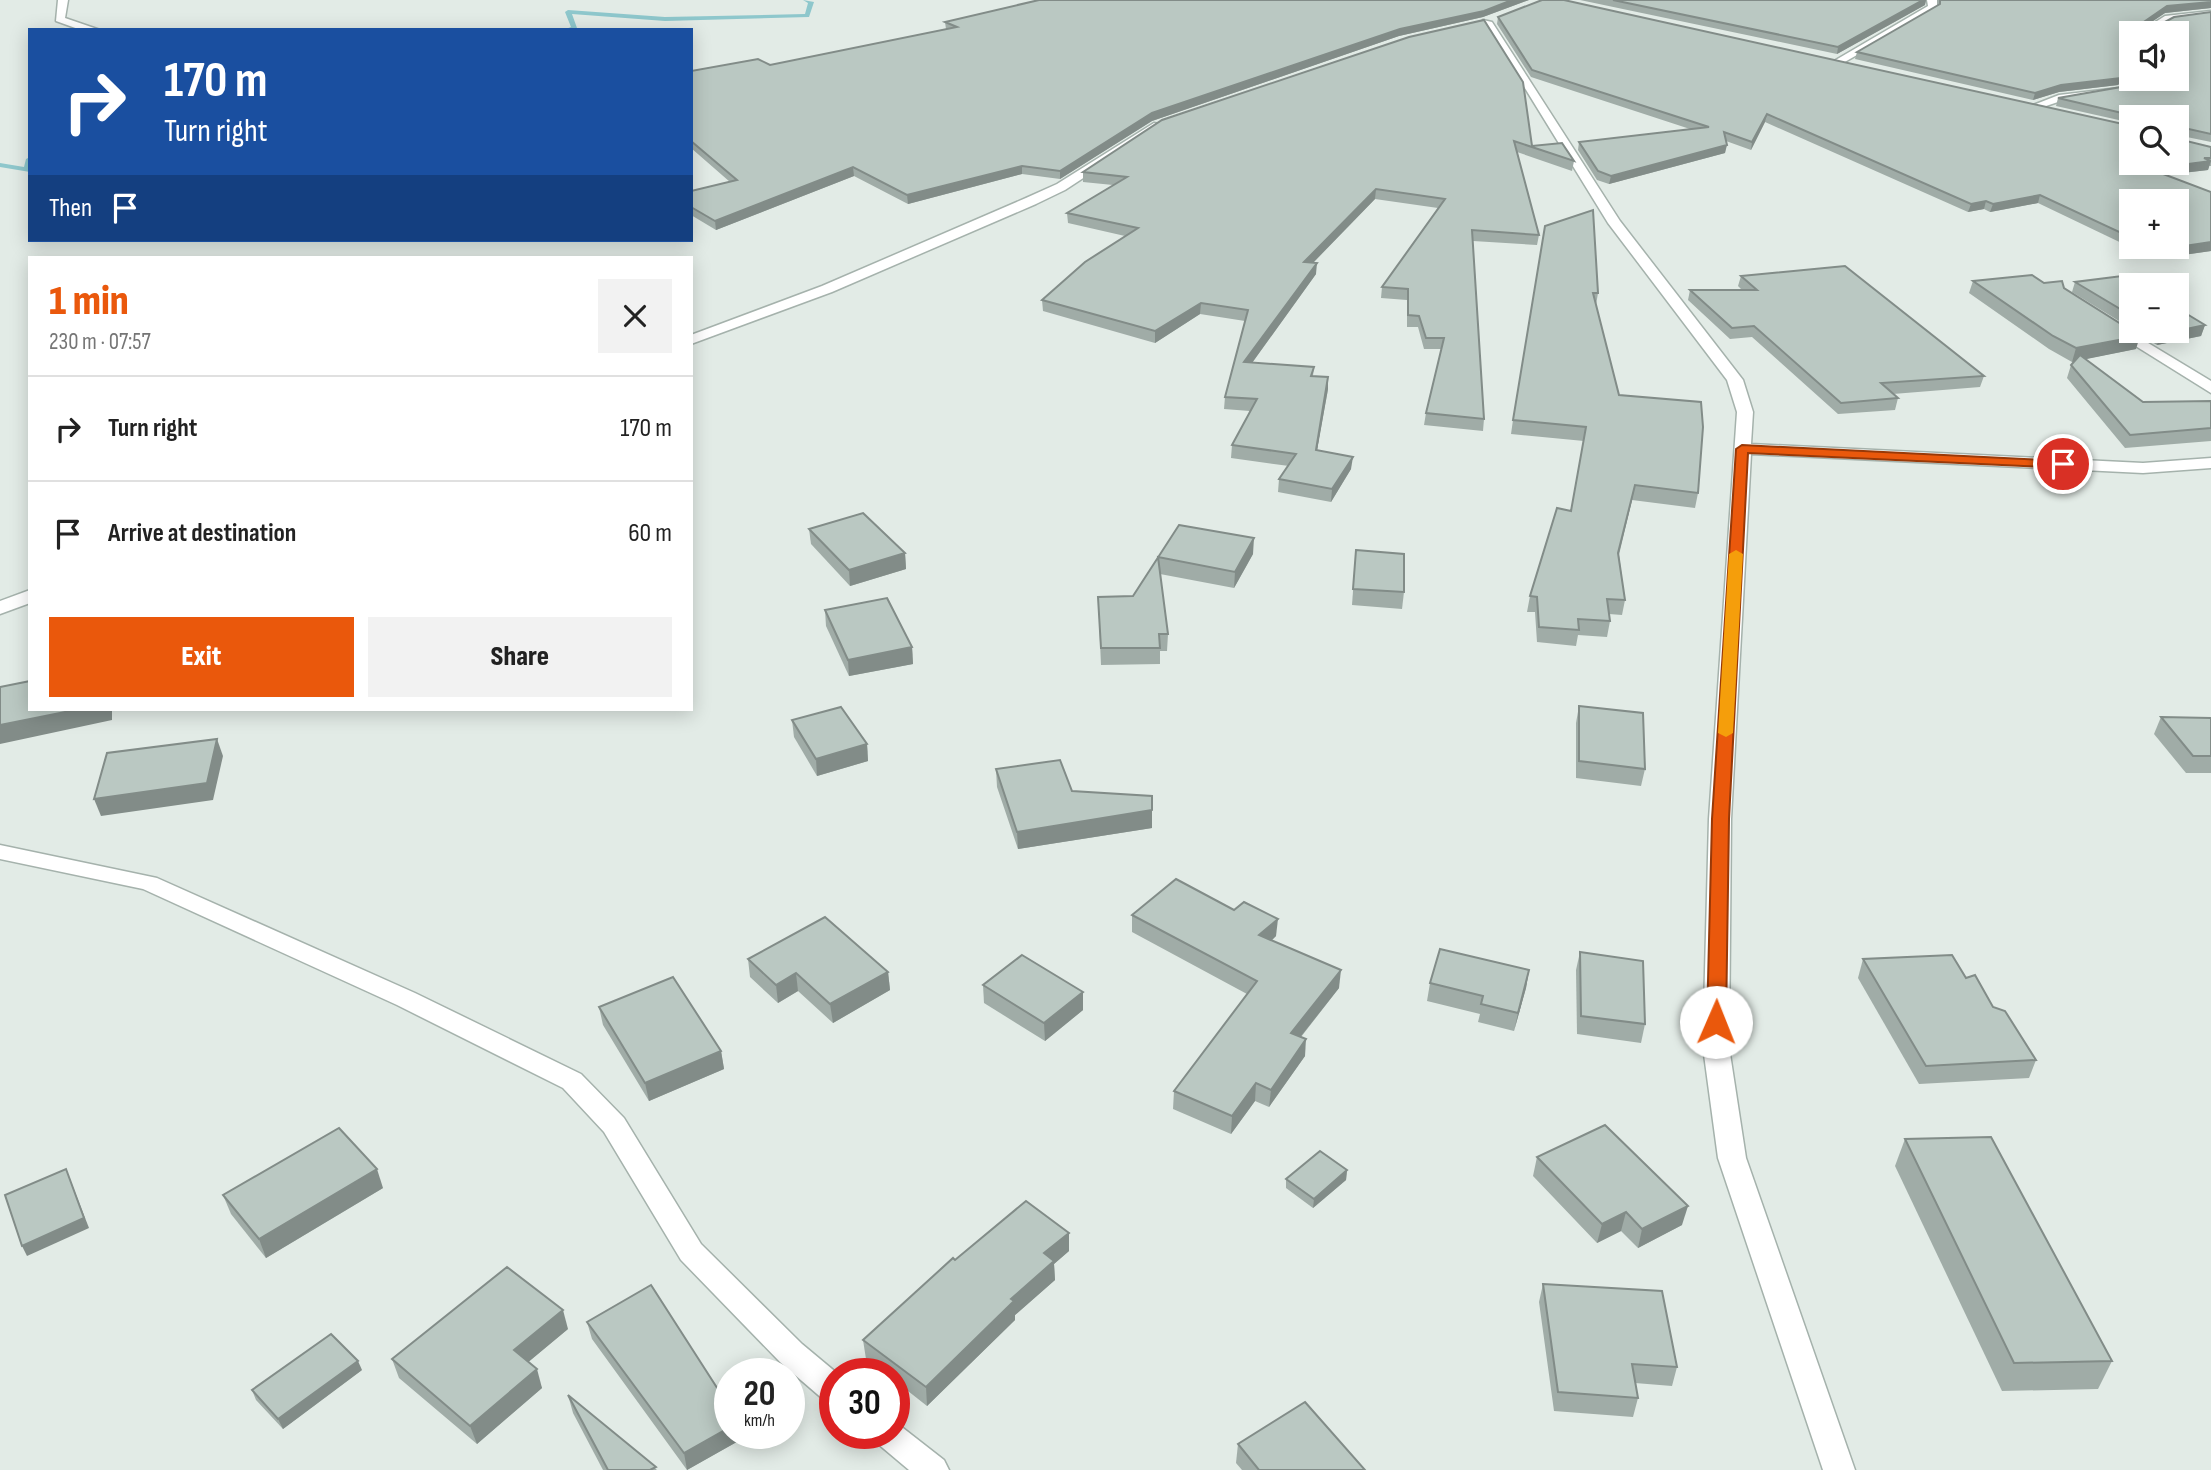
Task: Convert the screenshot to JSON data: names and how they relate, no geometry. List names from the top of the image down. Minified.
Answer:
{"page":{"map_buttons":["+","−"],"turn":["170 m","Turn right"],"then":"Then","heading":["1 min","230 m · 07:57"],"list":[{"name":"Turn right","value":"170 m"},{"name":"Arrive at destination","value":"60 m"}],"buttons":["Exit","Share"],"speed":"20 km/h","limit":"30"}}
